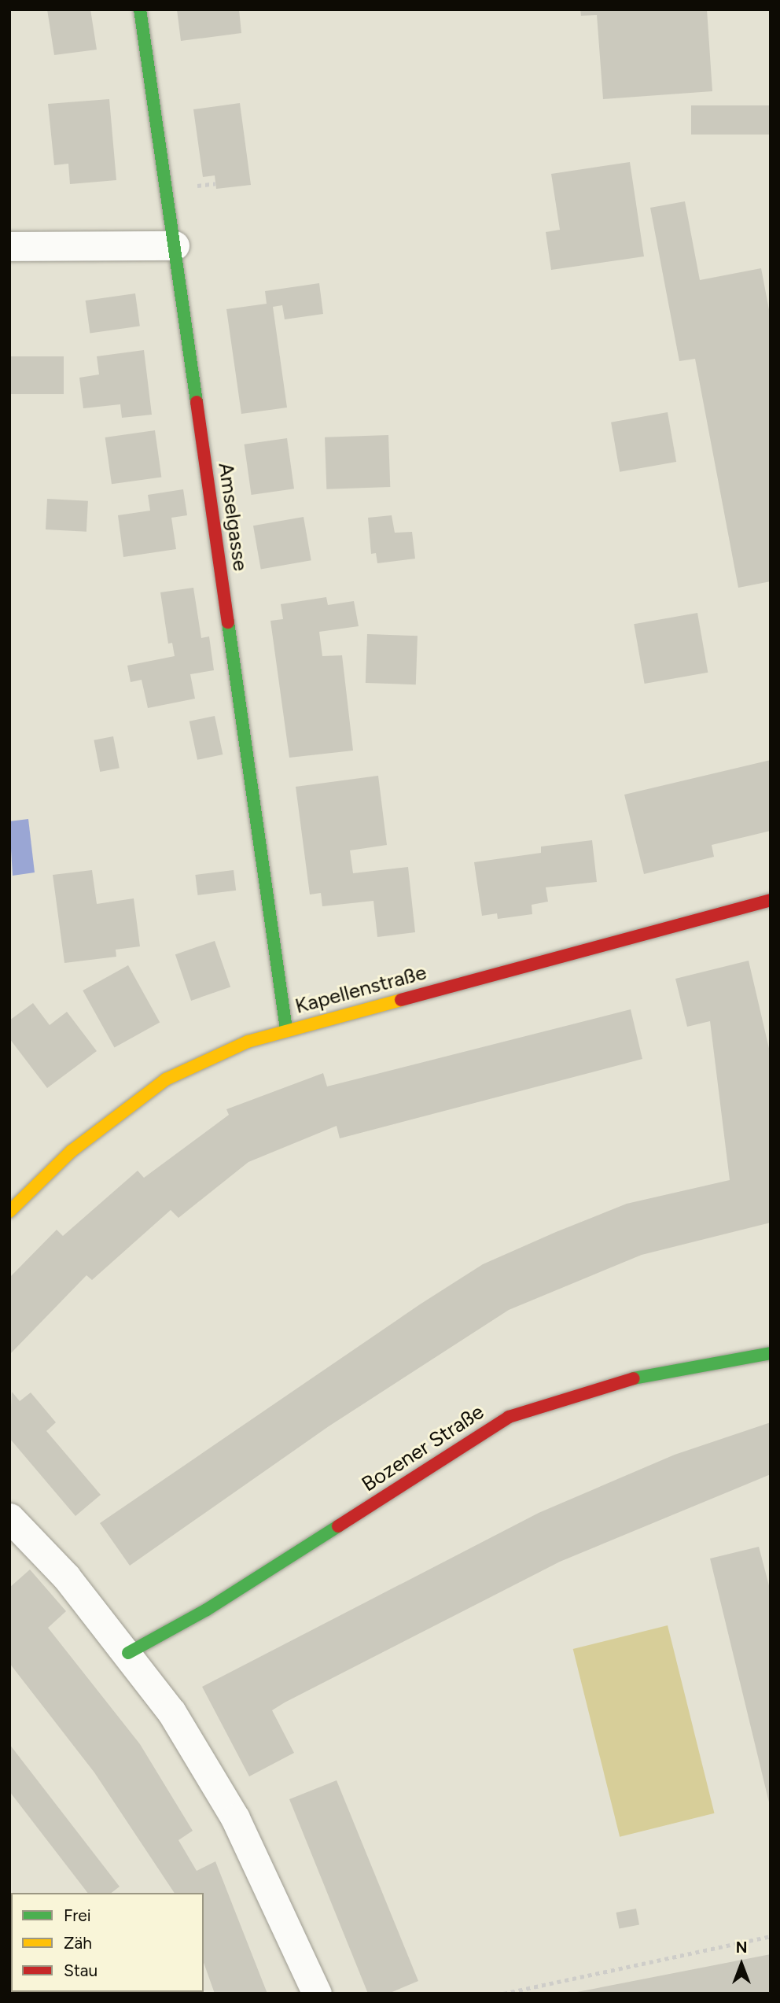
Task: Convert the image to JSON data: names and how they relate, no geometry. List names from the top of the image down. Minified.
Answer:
{"streets":{"street":["Amselgasse","Kapellenstraße","Bozener Straße"]},"crossings":[["Amselgasse","Kapellenstraße"]],"legend":["Frei","Zäh","Stau"],"north":"top"}
